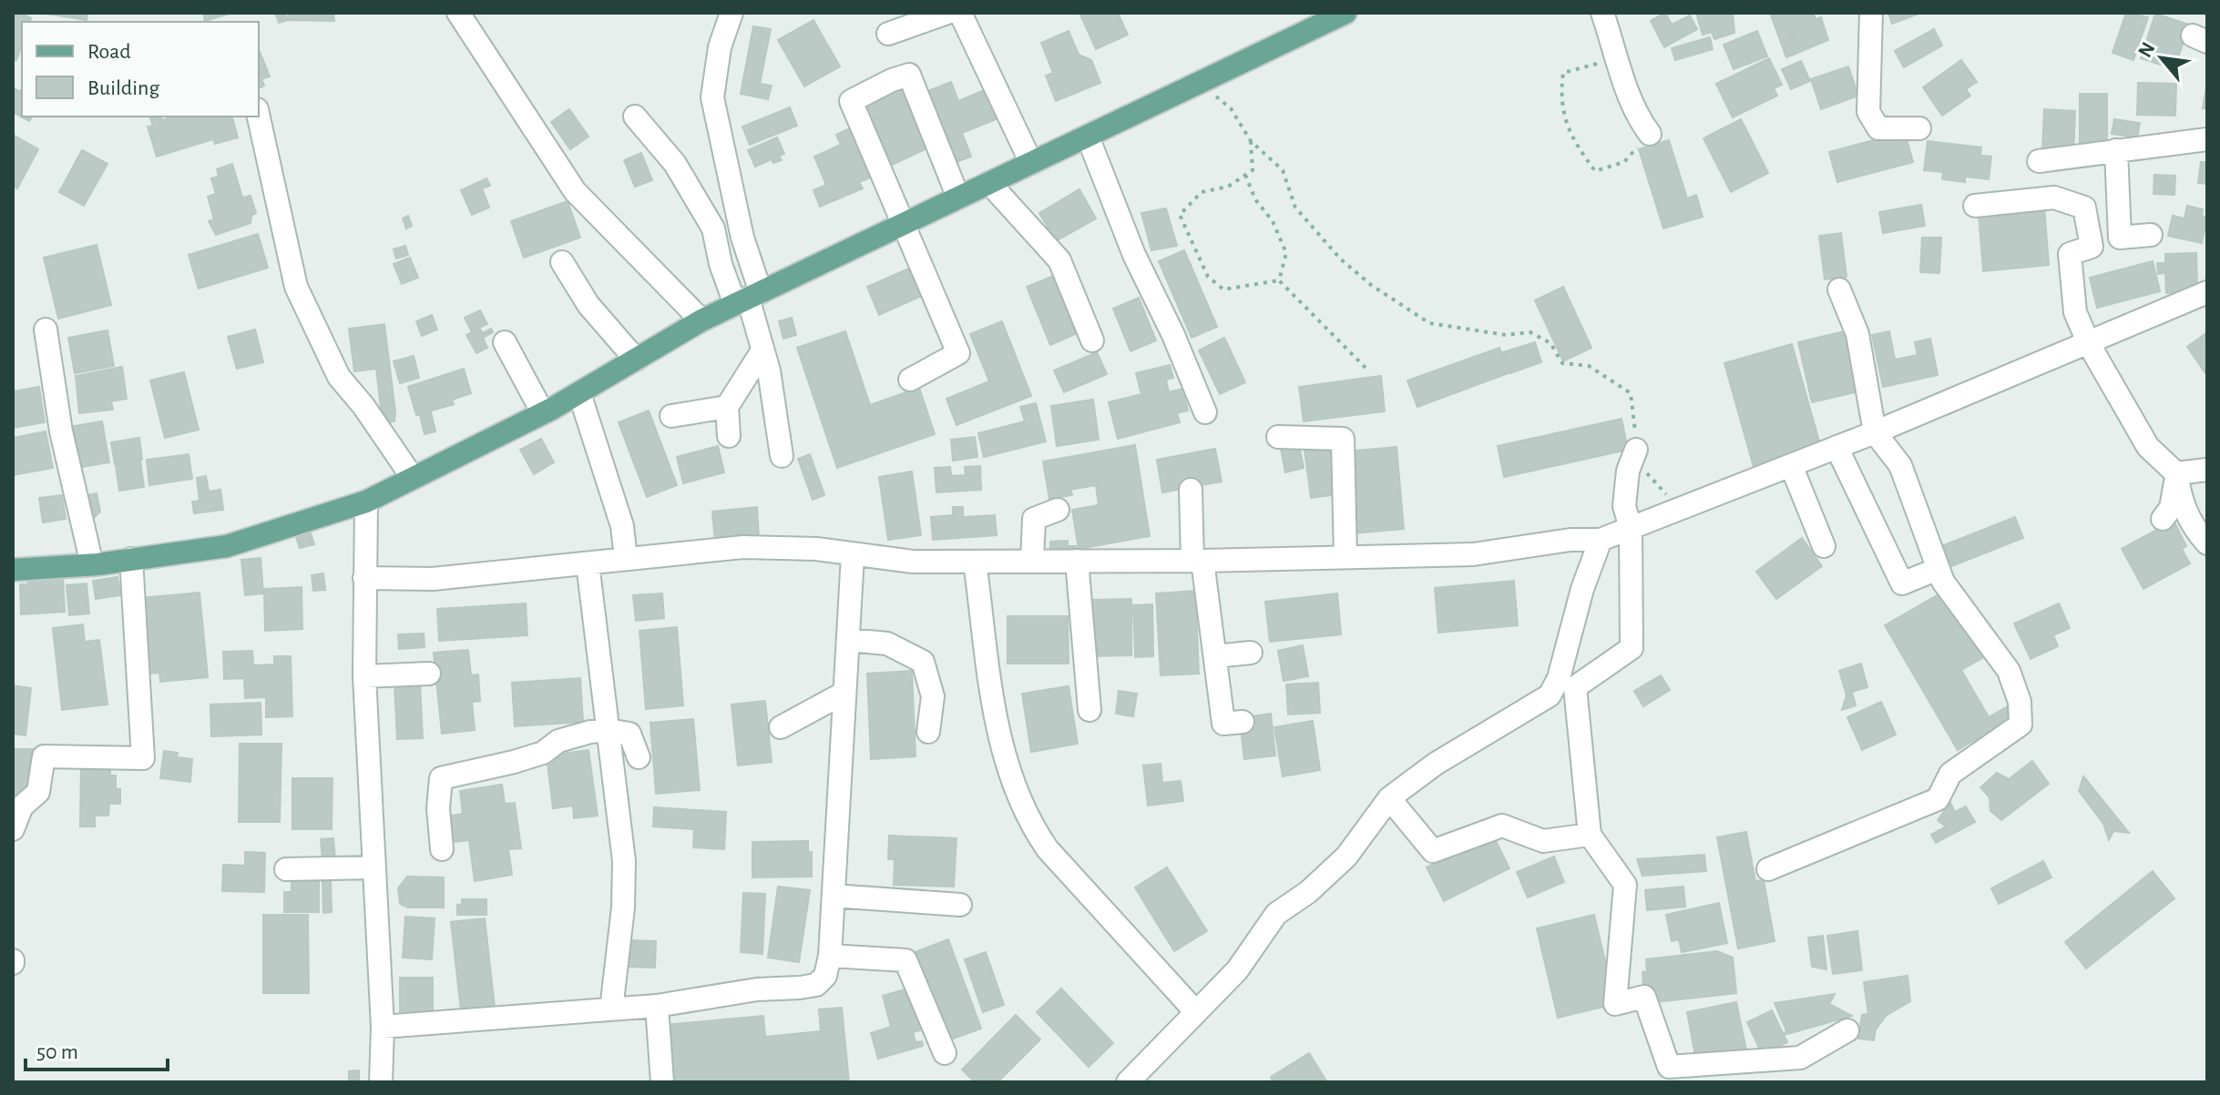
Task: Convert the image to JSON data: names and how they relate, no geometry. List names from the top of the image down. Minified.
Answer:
{"legend":["Road","Building"],"scale_bar":"50 m","north":"top left"}
